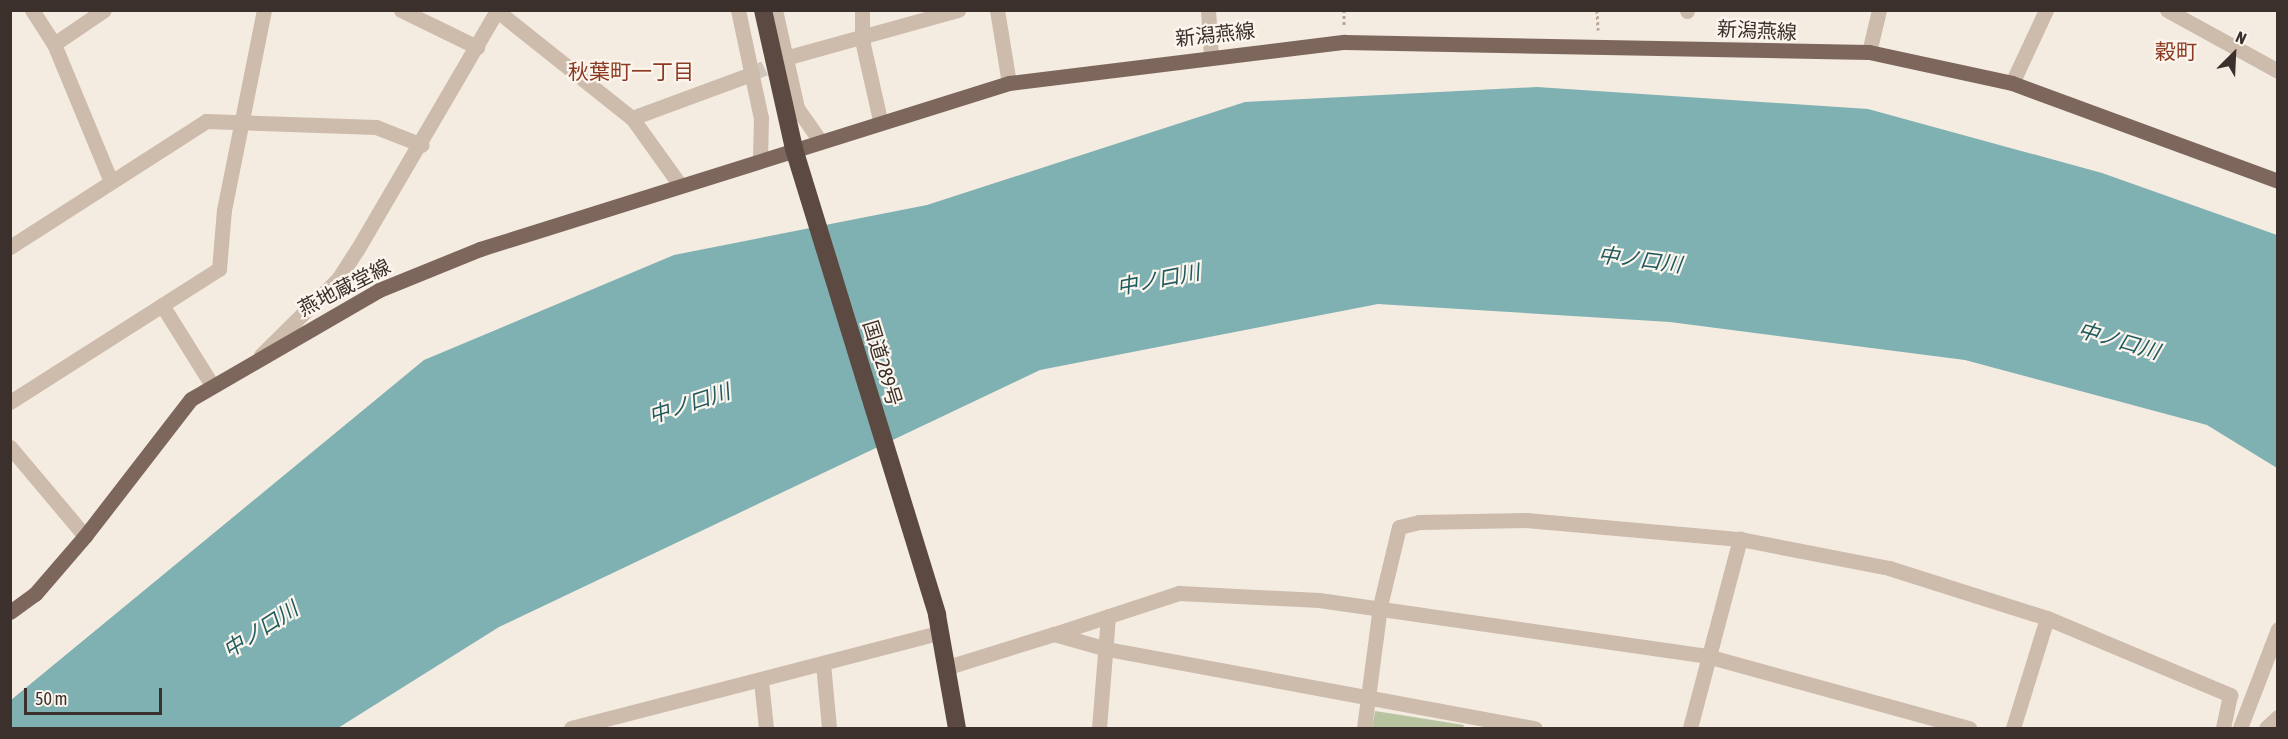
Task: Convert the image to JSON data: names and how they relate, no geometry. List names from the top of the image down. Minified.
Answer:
{"streets":{"highway":["国道289号"],"main road":["新潟燕線","燕地蔵堂線"]},"crossings":[["新潟燕線","燕地蔵堂線"],["新潟燕線","国道289号"],["燕地蔵堂線","国道289号"]],"districts":["穀町","秋葉町一丁目"],"water":["中ノ口川"],"scale_bar":"50 m","north":"top right"}
